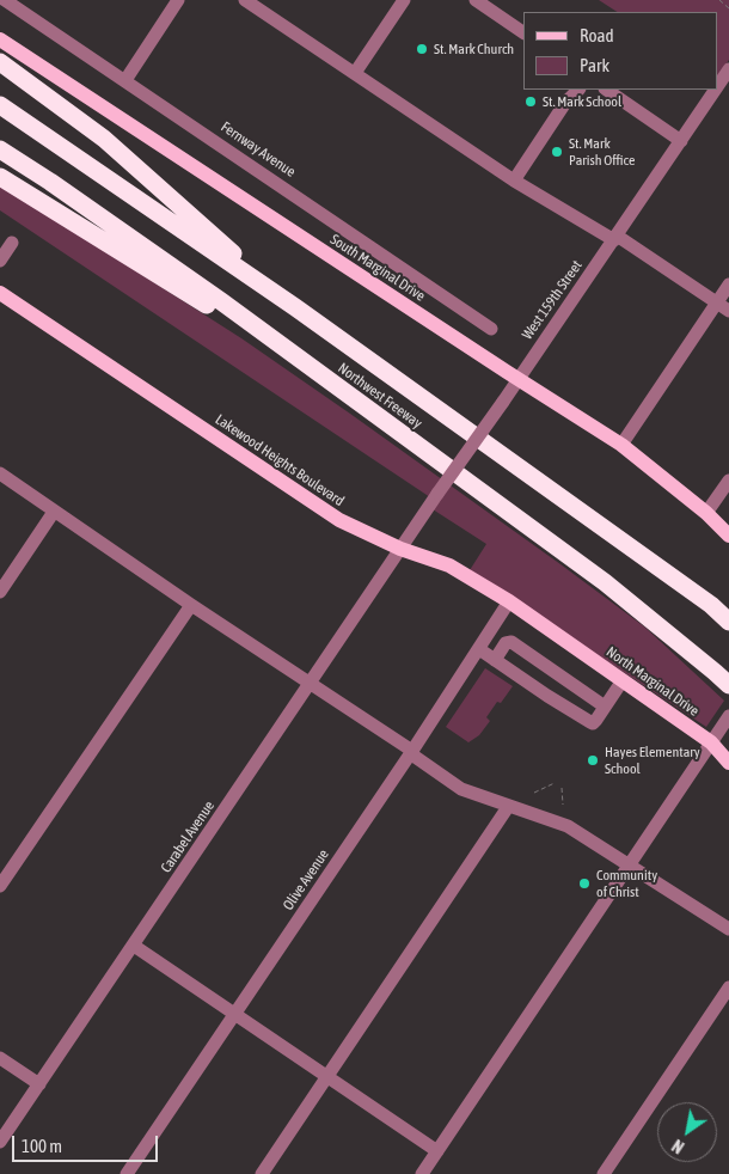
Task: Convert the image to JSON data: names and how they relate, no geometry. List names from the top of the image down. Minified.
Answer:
{"streets":{"highway":["Northwest Freeway"],"main road":["South Marginal Drive","Lakewood Heights Boulevard","North Marginal Drive"],"street":["Fernway Avenue","West 159th Street","Carabel Avenue","Olive Avenue"]},"crossings":[["South Marginal Drive","West 159th Street"],["West 159th Street","Lakewood Heights Boulevard"],["West 159th Street","Carabel Avenue"],["Lakewood Heights Boulevard","North Marginal Drive"],["Lakewood Heights Boulevard","Carabel Avenue"],["Lakewood Heights Boulevard","Olive Avenue"]],"places":["St. Mark Church","St. Mark School","St. Mark Parish Office","Hayes Elementary School","Community of Christ"],"legend":["Road","Park"],"scale_bar":"100 m","north":"bottom left"}
